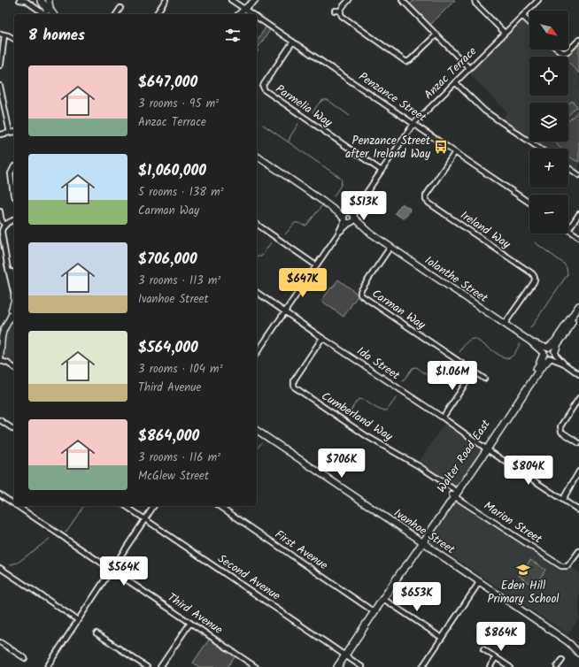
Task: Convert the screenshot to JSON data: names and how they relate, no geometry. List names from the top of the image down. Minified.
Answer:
{"streets":{"main road":["Walter Road East"],"street":["Anzac Terrace","Penzance Street","Parmelia Way","Ireland Way","Iolanthe Street","Carman Way","Ida Street","Cumberland Way","Marion Street","Ivanhoe Street","First Avenue","Second Avenue","Third Avenue"]},"crossings":[["Anzac Terrace","Penzance Street"],["Anzac Terrace","Parmelia Way"],["Anzac Terrace","Iolanthe Street"],["Anzac Terrace","Ida Street"],["Penzance Street","Parmelia Way"],["Penzance Street","Ireland Way"],["Ireland Way","Iolanthe Street"],["Iolanthe Street","Carman Way"],["Iolanthe Street","Walter Road East"],["Ida Street","Cumberland Way"],["Ida Street","Walter Road East"],["Cumberland Way","Walter Road East"],["Cumberland Way","Marion Street"],["Walter Road East","Marion Street"],["Walter Road East","Ivanhoe Street"],["Walter Road East","First Avenue"],["Walter Road East","Second Avenue"]],"places":{"bus stop":["Penzance Street after Ireland Way"],"school or university":["Eden Hill Primary School"]},"north":"bottom right","page":{"map_buttons":["+","−"],"heading":"8 homes","list":[{"name":"$647,000","note":"3 rooms · 95 m² · Anzac Terrace"},{"name":"$1,060,000","note":"5 rooms · 138 m² · Carman Way"},{"name":"$706,000","note":"3 rooms · 113 m² · Ivanhoe Street"},{"name":"$564,000","note":"3 rooms · 104 m² · Third Avenue"},{"name":"$864,000","note":"3 rooms · 116 m² · McGlew Street"}],"price":["$513K","$647K","$1.06M","$706K","$804K","$564K","$653K","$864K"]}}
